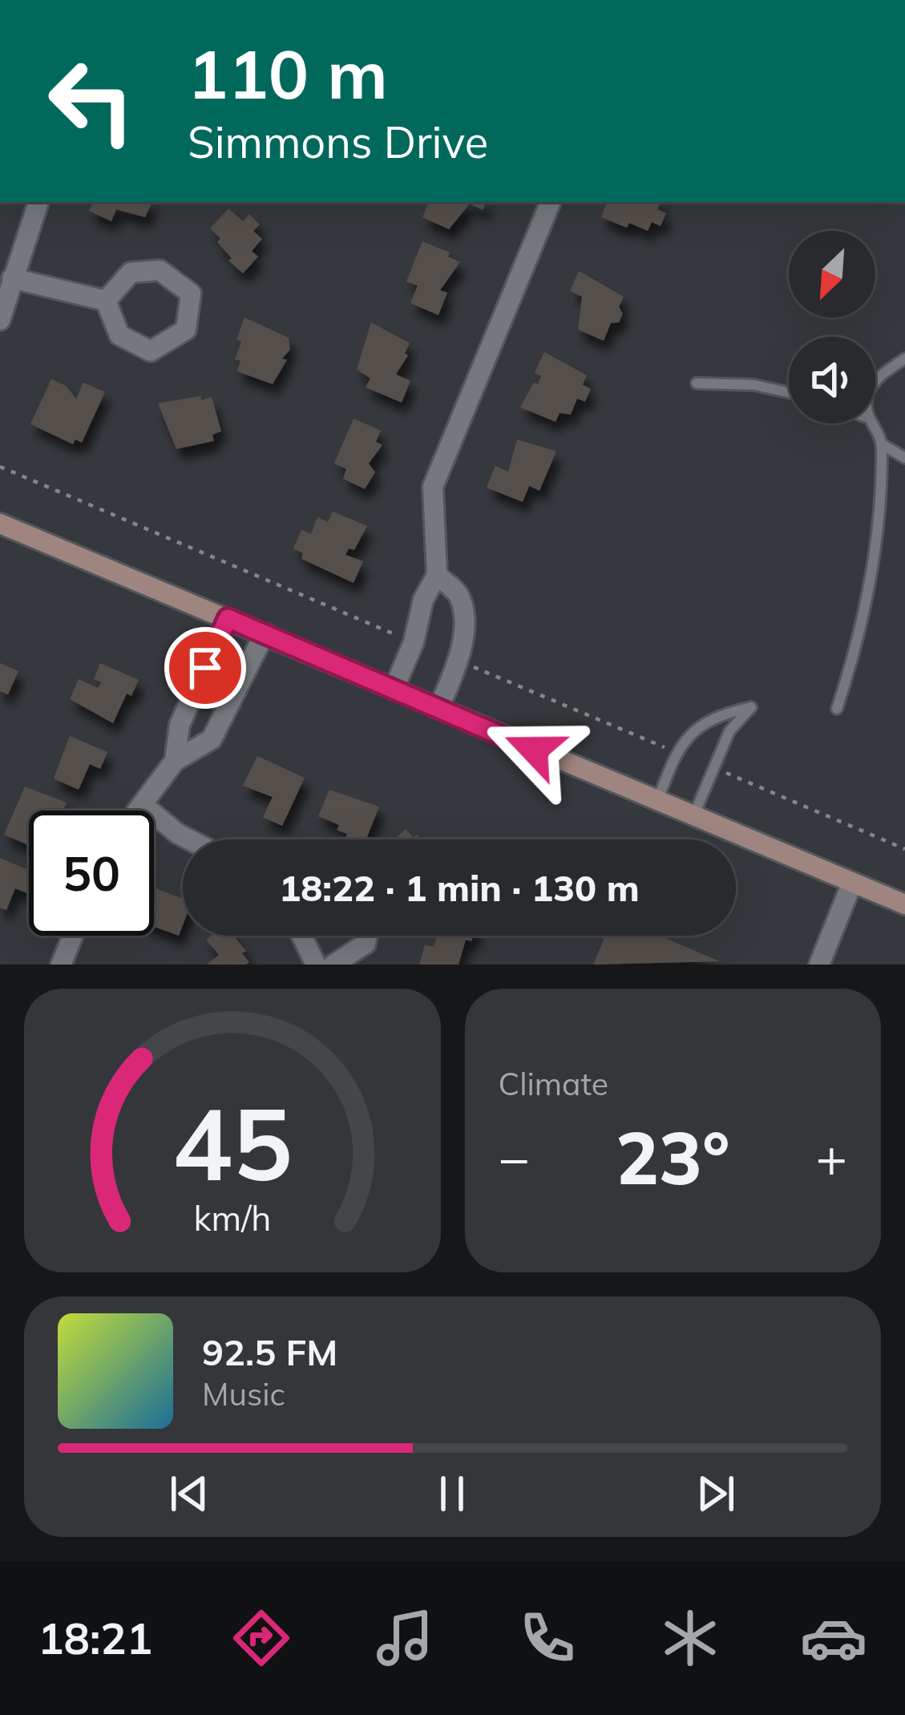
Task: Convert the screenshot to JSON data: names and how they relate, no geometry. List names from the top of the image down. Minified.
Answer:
{"north":"bottom left","page":{"turn":["110 m","Simmons Drive"],"limit":"50","trip":"18:22 · 1 min · 130 m","tile":"Climate","heat":["−","23°","+"],"song":["92.5 FM","Music"],"tabs":"18:21","gauge":["45","km/h"]}}
